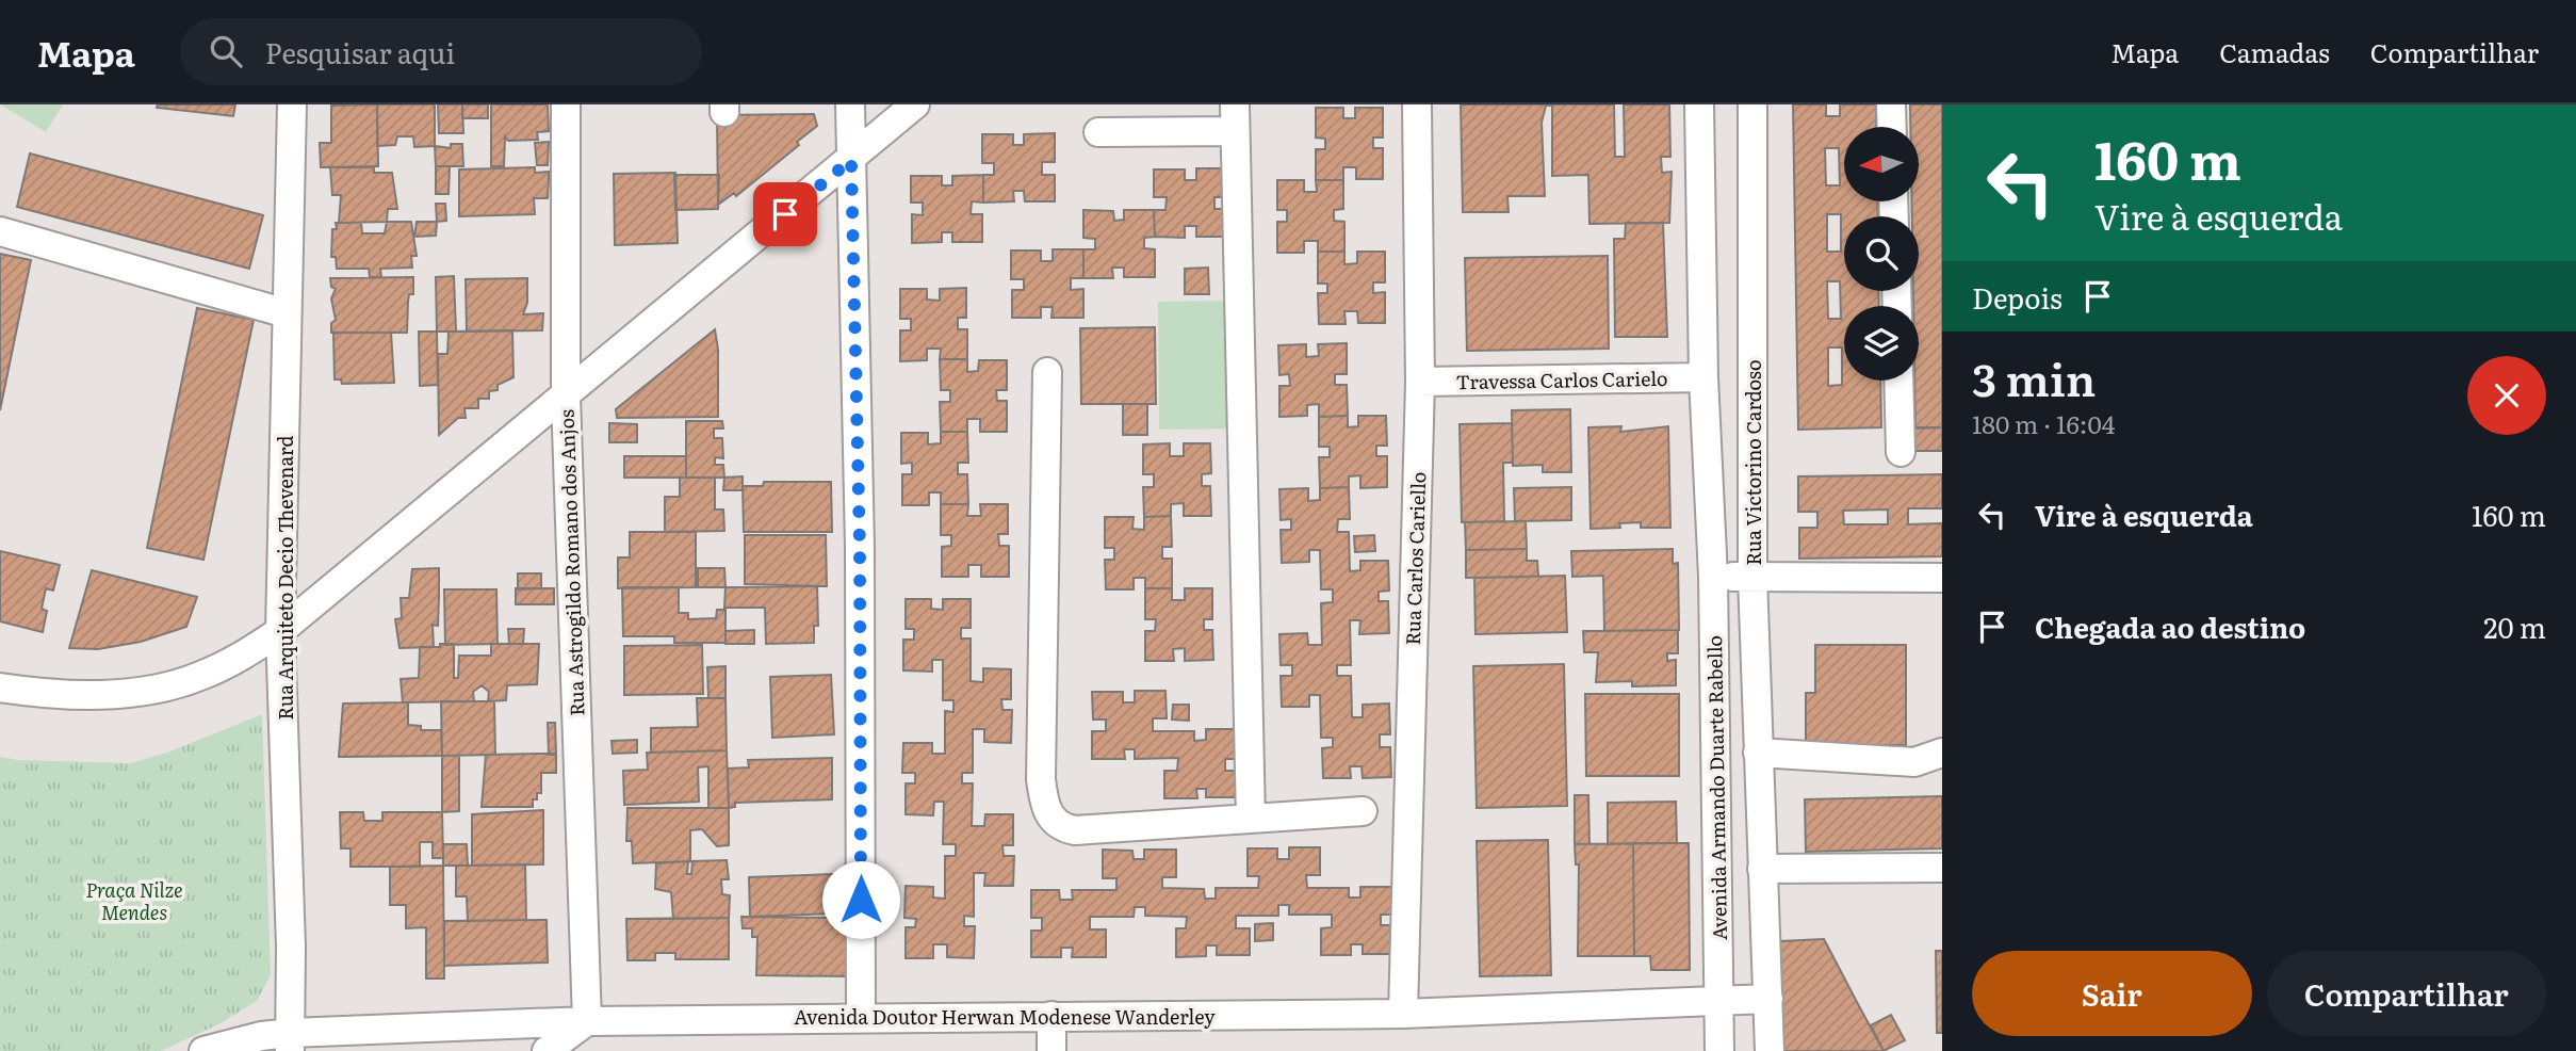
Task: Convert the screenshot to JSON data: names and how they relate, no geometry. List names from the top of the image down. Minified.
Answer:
{"streets":{"street":["Travessa Carlos Carielo","Rua Victorino Cardoso","Rua Carlos Cariello","Rua Astrogildo Romano dos Anjos","Rua Arquiteto Decio Thevenard","Avenida Armando Duarte Rabello","Avenida Doutor Herwan Modenese Wanderley"]},"crossings":[["Travessa Carlos Carielo","Rua Carlos Cariello"],["Rua Victorino Cardoso","Avenida Armando Duarte Rabello"],["Rua Carlos Cariello","Avenida Doutor Herwan Modenese Wanderley"],["Rua Astrogildo Romano dos Anjos","Avenida Doutor Herwan Modenese Wanderley"],["Rua Arquiteto Decio Thevenard","Avenida Doutor Herwan Modenese Wanderley"],["Avenida Armando Duarte Rabello","Avenida Doutor Herwan Modenese Wanderley"]],"parks":["Praça Nilze Mendes"],"north":"left","page":{"header":"Mapa","search":"Pesquisar aqui","nav":["Mapa","Camadas","Compartilhar"],"turn":["160 m","Vire à esquerda"],"then":"Depois","heading":["3 min","180 m · 16:04"],"list":[{"name":"Vire à esquerda","value":"160 m"},{"name":"Chegada ao destino","value":"20 m"}],"buttons":["Sair","Compartilhar"]}}
